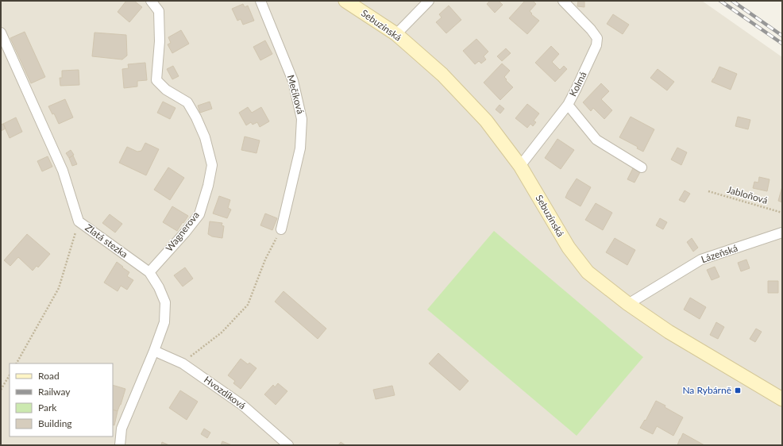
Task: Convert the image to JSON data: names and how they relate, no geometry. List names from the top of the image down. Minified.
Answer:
{"streets":{"main road":["Sebuzínská"],"street":["Kolmá","Mečíková","Wagnerova","Zlatá stezka","Lázeňská","Hvozdíková"],"path":["Jabloňová"]},"crossings":[["Sebuzínská","Kolmá"],["Sebuzínská","Lázeňská"],["Wagnerova","Zlatá stezka"],["Zlatá stezka","Hvozdíková"]],"places":{"transit":["Na Rybárně"]},"legend":["Road","Railway","Park","Building"]}
